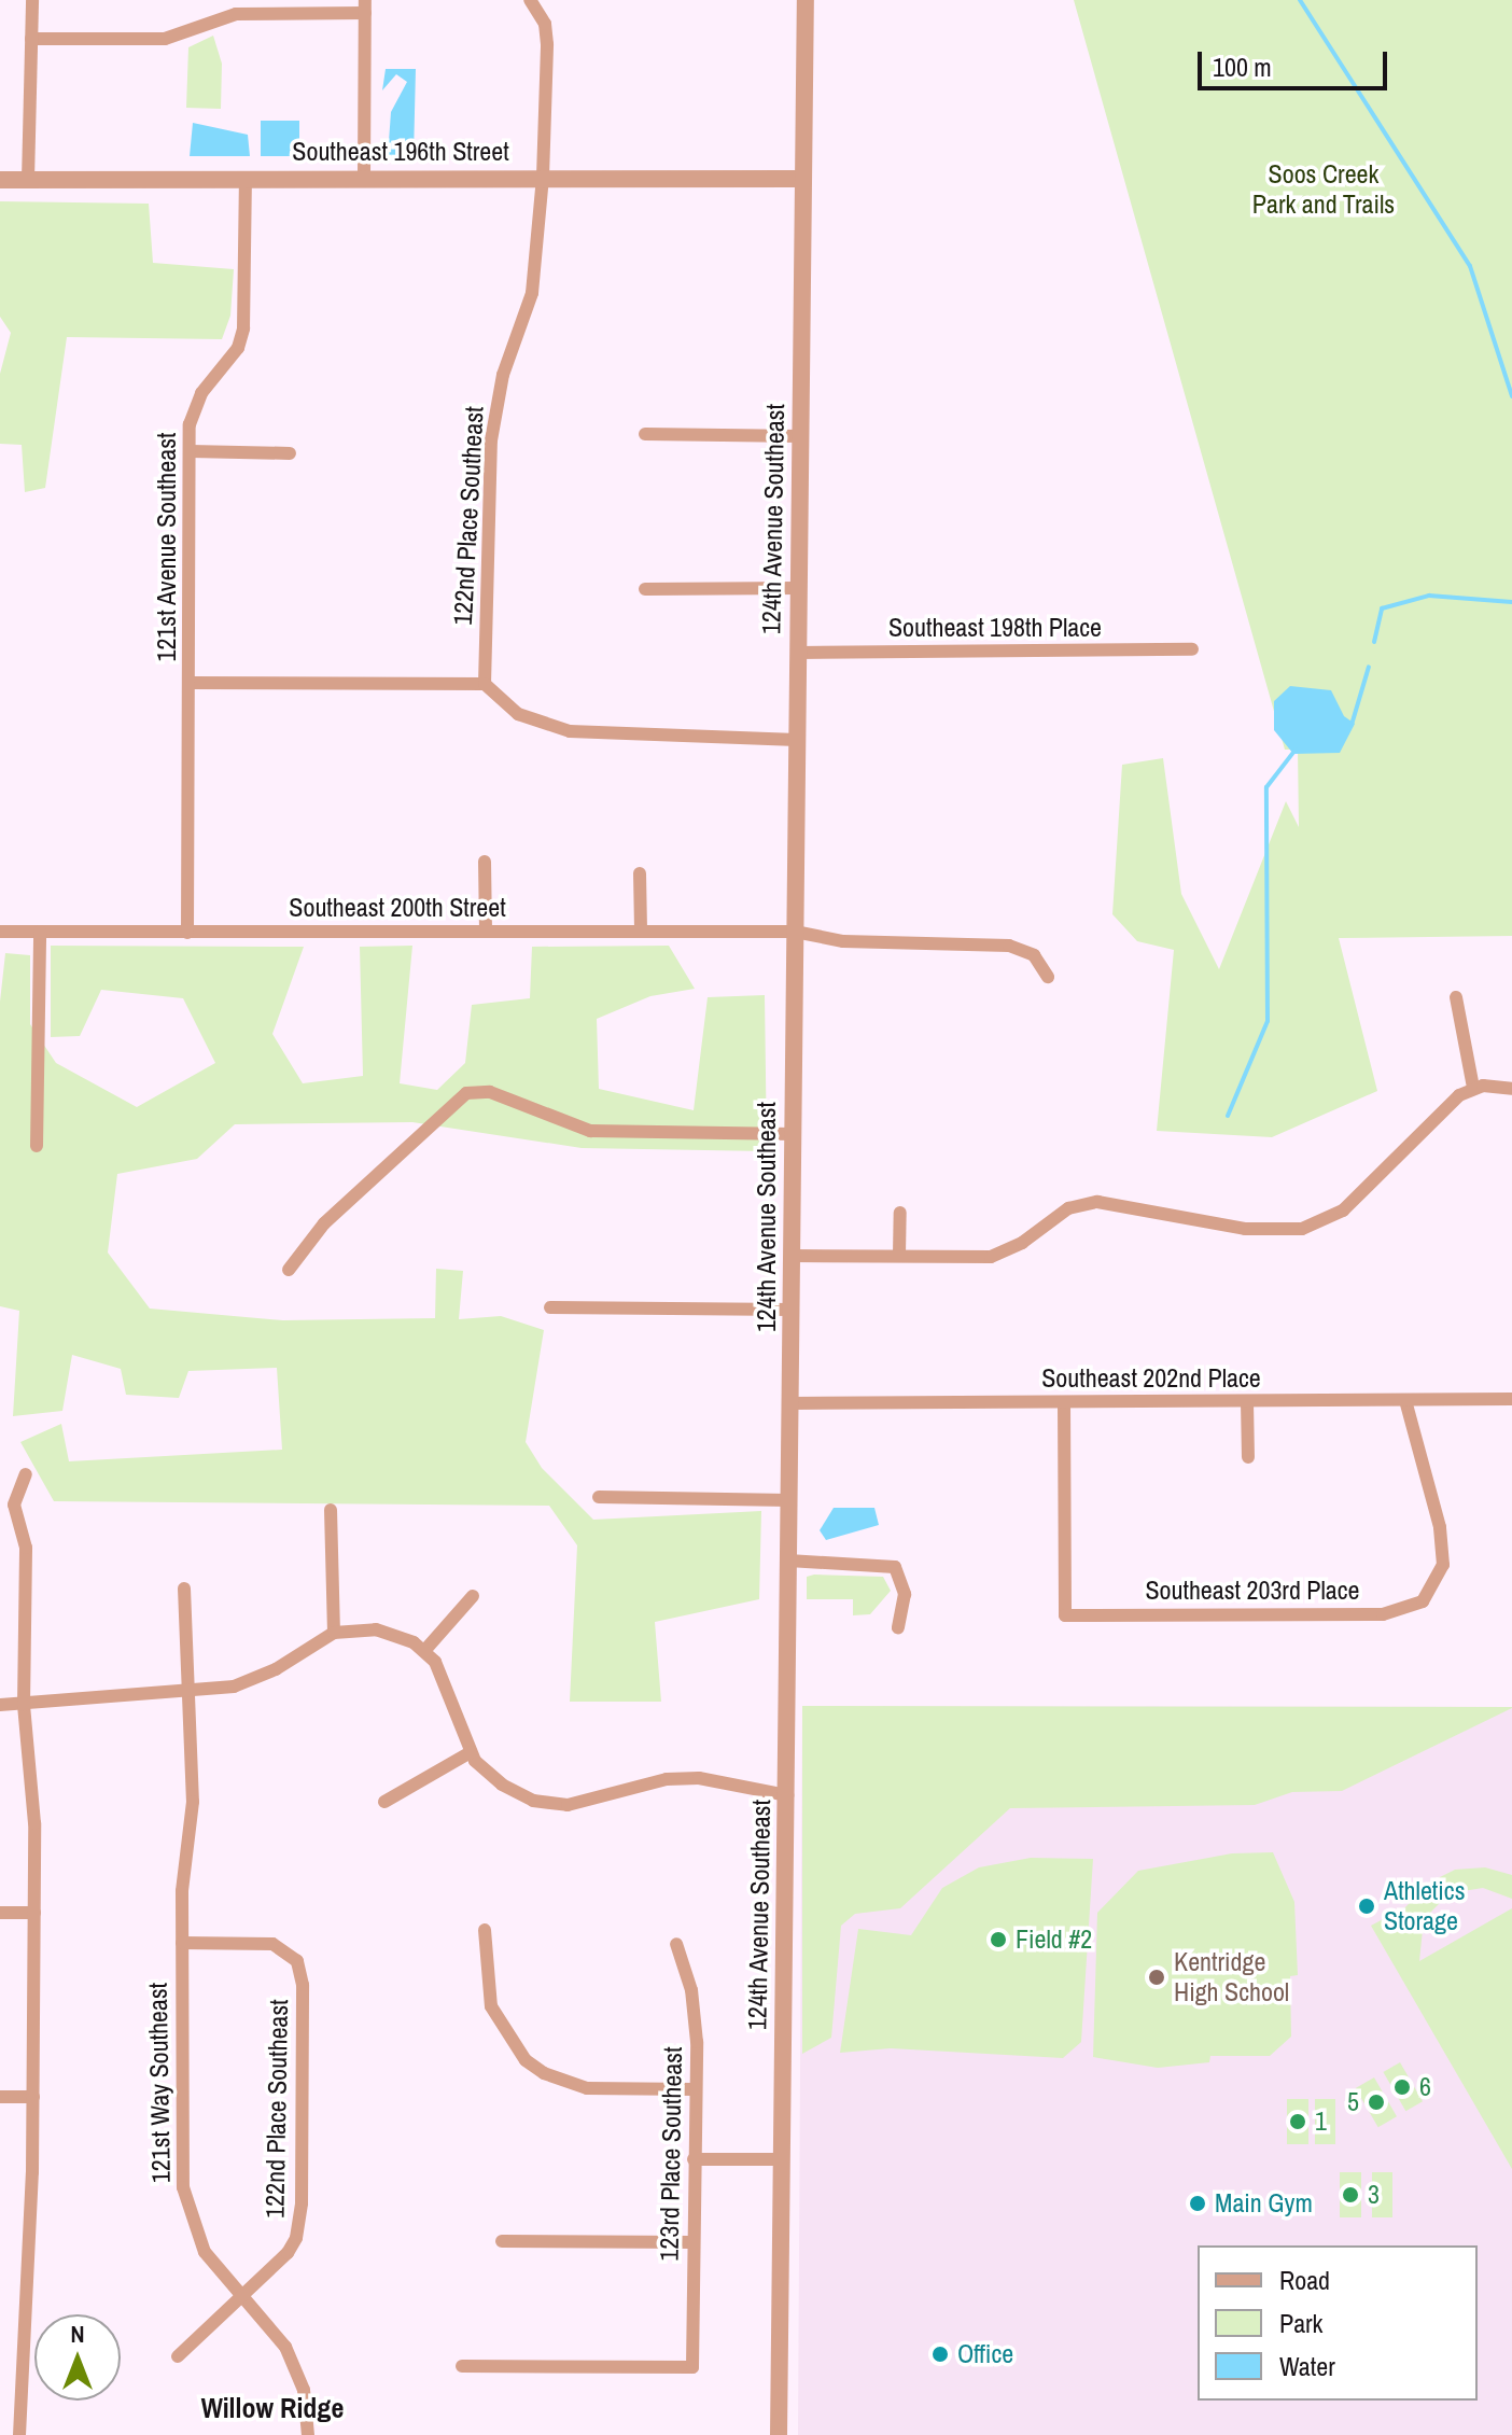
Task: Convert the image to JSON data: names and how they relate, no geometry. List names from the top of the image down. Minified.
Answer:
{"streets":{"street":["Southeast 196th Street","122nd Place Southeast","124th Avenue Southeast","121st Avenue Southeast","Southeast 198th Place","Southeast 200th Street","Southeast 202nd Place","Southeast 203rd Place","121st Way Southeast","123rd Place Southeast"]},"crossings":[["Southeast 196th Street","122nd Place Southeast"],["Southeast 196th Street","124th Avenue Southeast"],["Southeast 196th Street","121st Avenue Southeast"],["122nd Place Southeast","121st Way Southeast"],["124th Avenue Southeast","Southeast 198th Place"],["124th Avenue Southeast","Southeast 200th Street"],["124th Avenue Southeast","Southeast 202nd Place"],["121st Avenue Southeast","Southeast 200th Street"],["Southeast 202nd Place","Southeast 203rd Place"]],"districts":["Willow Ridge"],"parks":["Soos Creek Park and Trails"],"places":["Athletics Storage","Field #2","Kentridge High School","6","5","1","3","Main Gym","Office"],"legend":["Road","Park","Water"],"scale_bar":"100 m","north":"top"}
